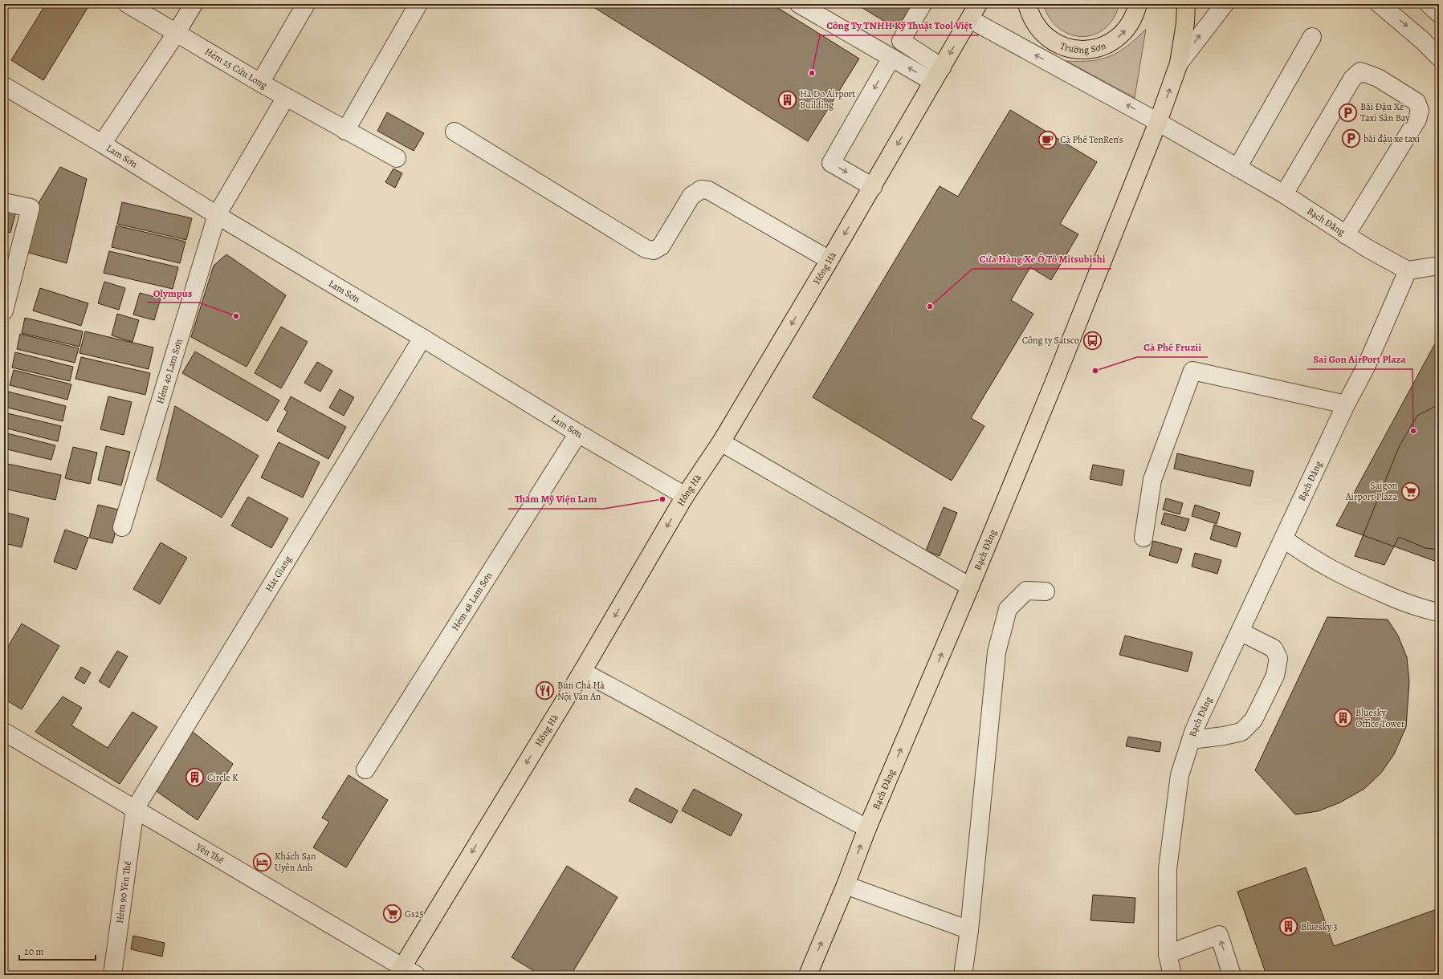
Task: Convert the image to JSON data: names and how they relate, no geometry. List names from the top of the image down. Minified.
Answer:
{"streets":{"main road":["Trường Sơn","Bạch Đằng","Hồng Hà"],"street":["Hẻm 25 Cửu Long","Lam Sơn","Hẻm 40 Lam Sơn","Hát Giang","Hẻm 48 Lam Sơn","Yên Thế","Hẻm 90 Yên Thế"]},"crossings":[["Hẻm 25 Cửu Long","Hẻm 40 Lam Sơn"],["Lam Sơn","Hồng Hà"],["Lam Sơn","Hẻm 40 Lam Sơn"],["Lam Sơn","Hát Giang"],["Lam Sơn","Hẻm 48 Lam Sơn"],["Hồng Hà","Yên Thế"],["Hát Giang","Yên Thế"],["Hát Giang","Hẻm 90 Yên Thế"],["Yên Thế","Hẻm 90 Yên Thế"]],"one_way":["Hồng Hà"],"places":{"other":["Công Ty TNHH Kỹ Thuật Tool Việt","Cửa Hàng Xe Ô Tô Mitsubishi","Olympus","Cà Phê Fruzii","Sai Gon AirPort Plaza","Thẩm Mỹ Viện Lam"],"building":["Ha Do Airport Building","Bluesky Office Tower","Circle K","Bluesky 3"],"parking":["Bãi Đậu Xe Taxi Sân Bay","bãi đậu xe taxi"],"cafe":["Cà Phê TenRen's"],"bus stop":["Công ty Satsco"],"supermarket":["Saigon Airport Plaza","Gs25"],"restaurant":["Bún Chả Hà Nội Vân An"],"hotel":["Khách Sạn Uyên Anh"]},"scale_bar":"20 m"}
